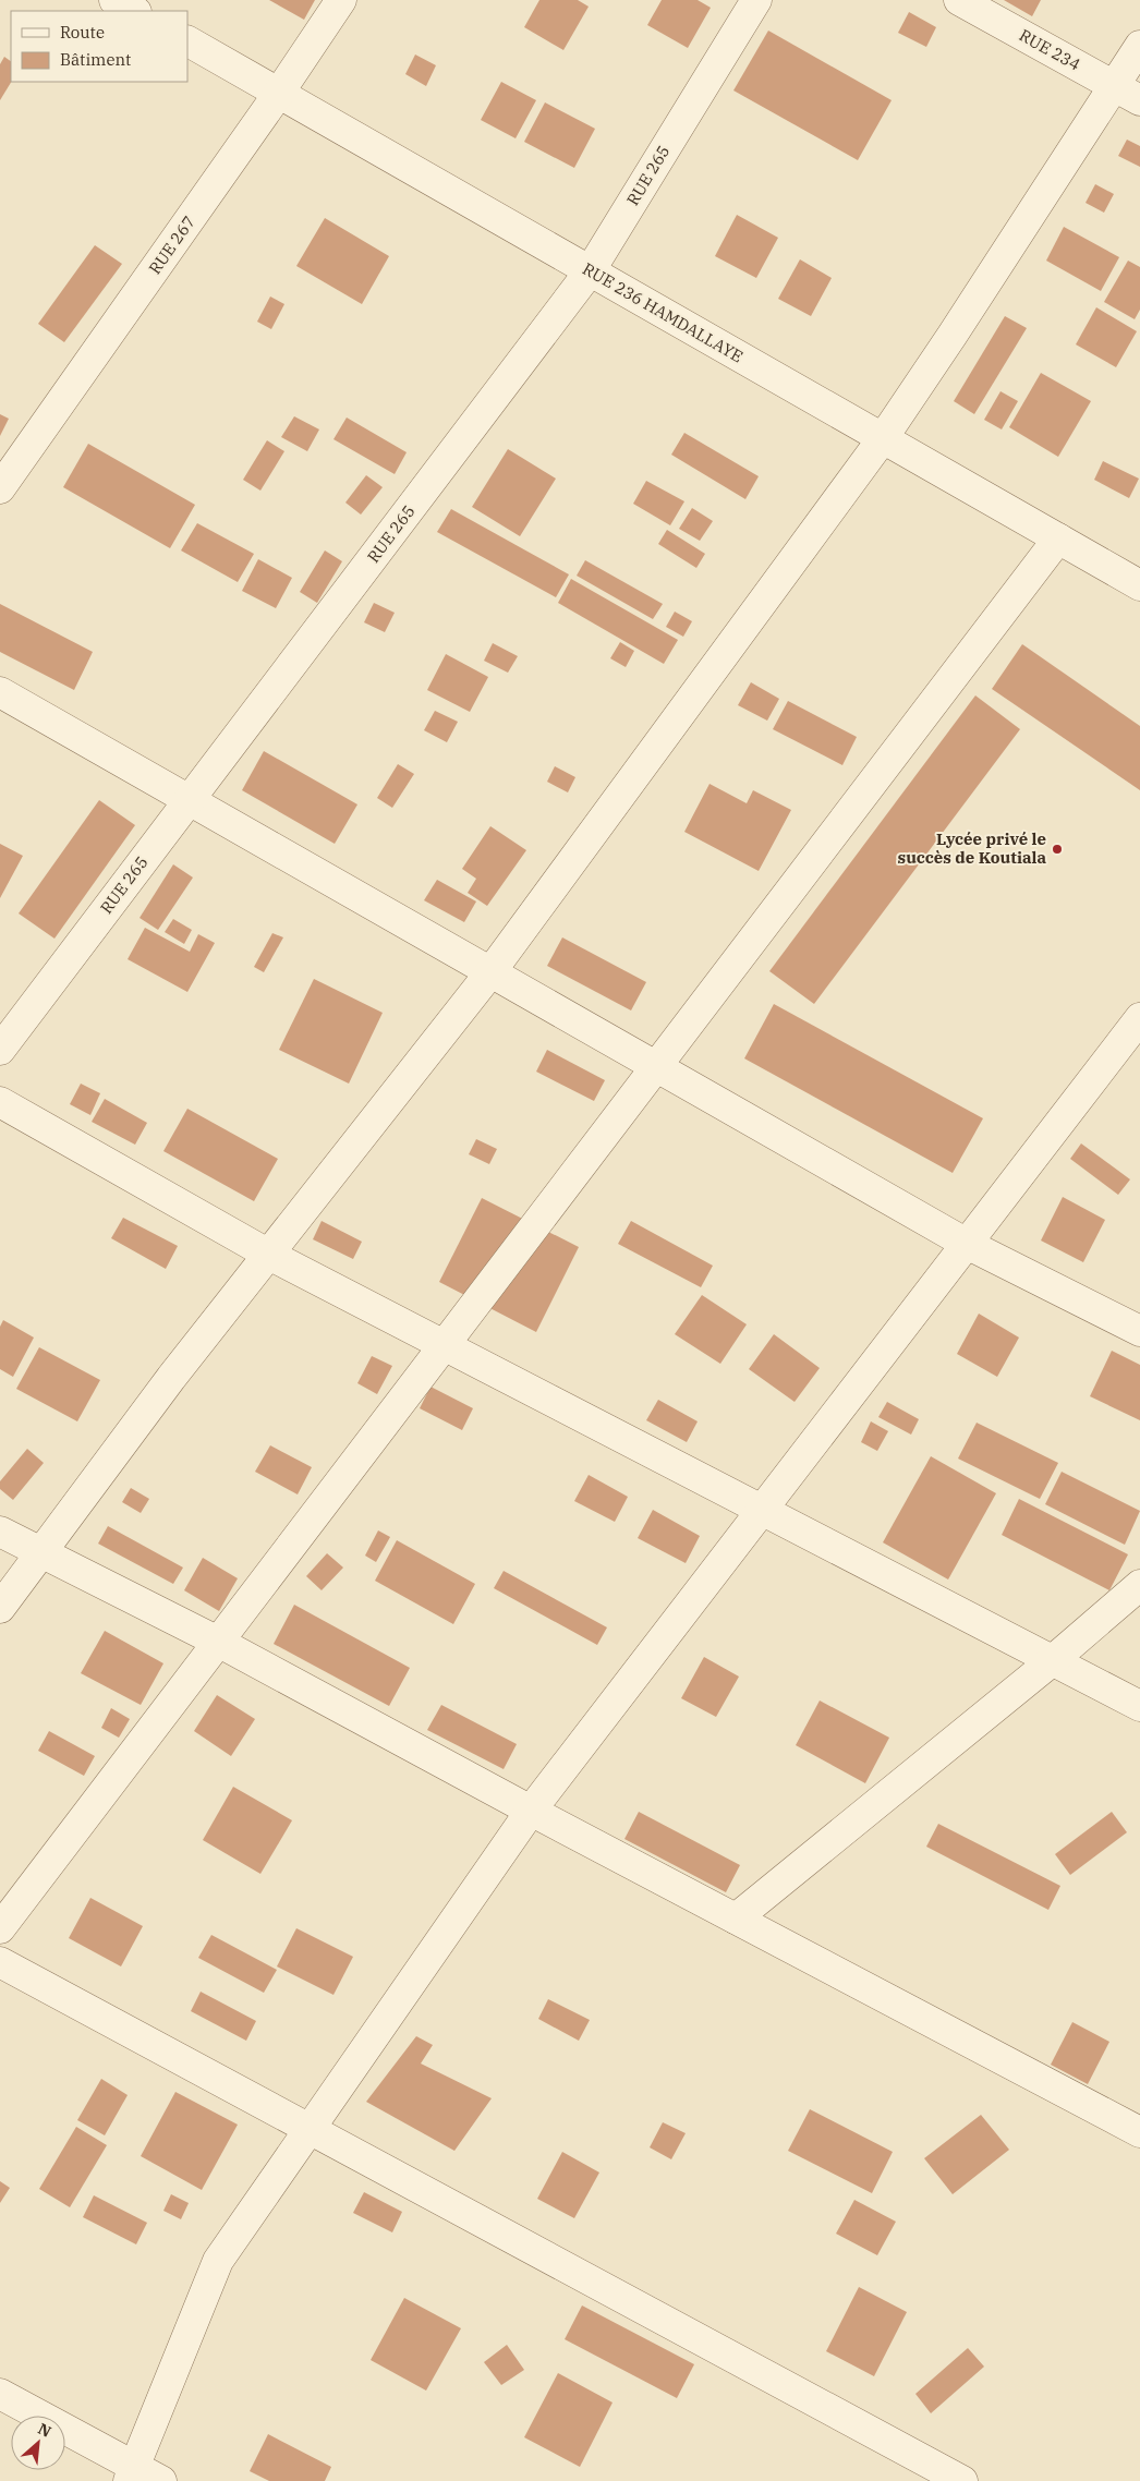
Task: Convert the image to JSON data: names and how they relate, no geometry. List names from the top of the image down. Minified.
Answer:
{"streets":{"street":["RUE 234","RUE 265","RUE 267","RUE 236 HAMDALLAYE"]},"crossings":[["RUE 265","RUE 236 HAMDALLAYE"],["RUE 267","RUE 236 HAMDALLAYE"]],"places":["Lycée privé le succès de Koutiala"],"legend":["Route","Bâtiment"],"north":"top right"}
